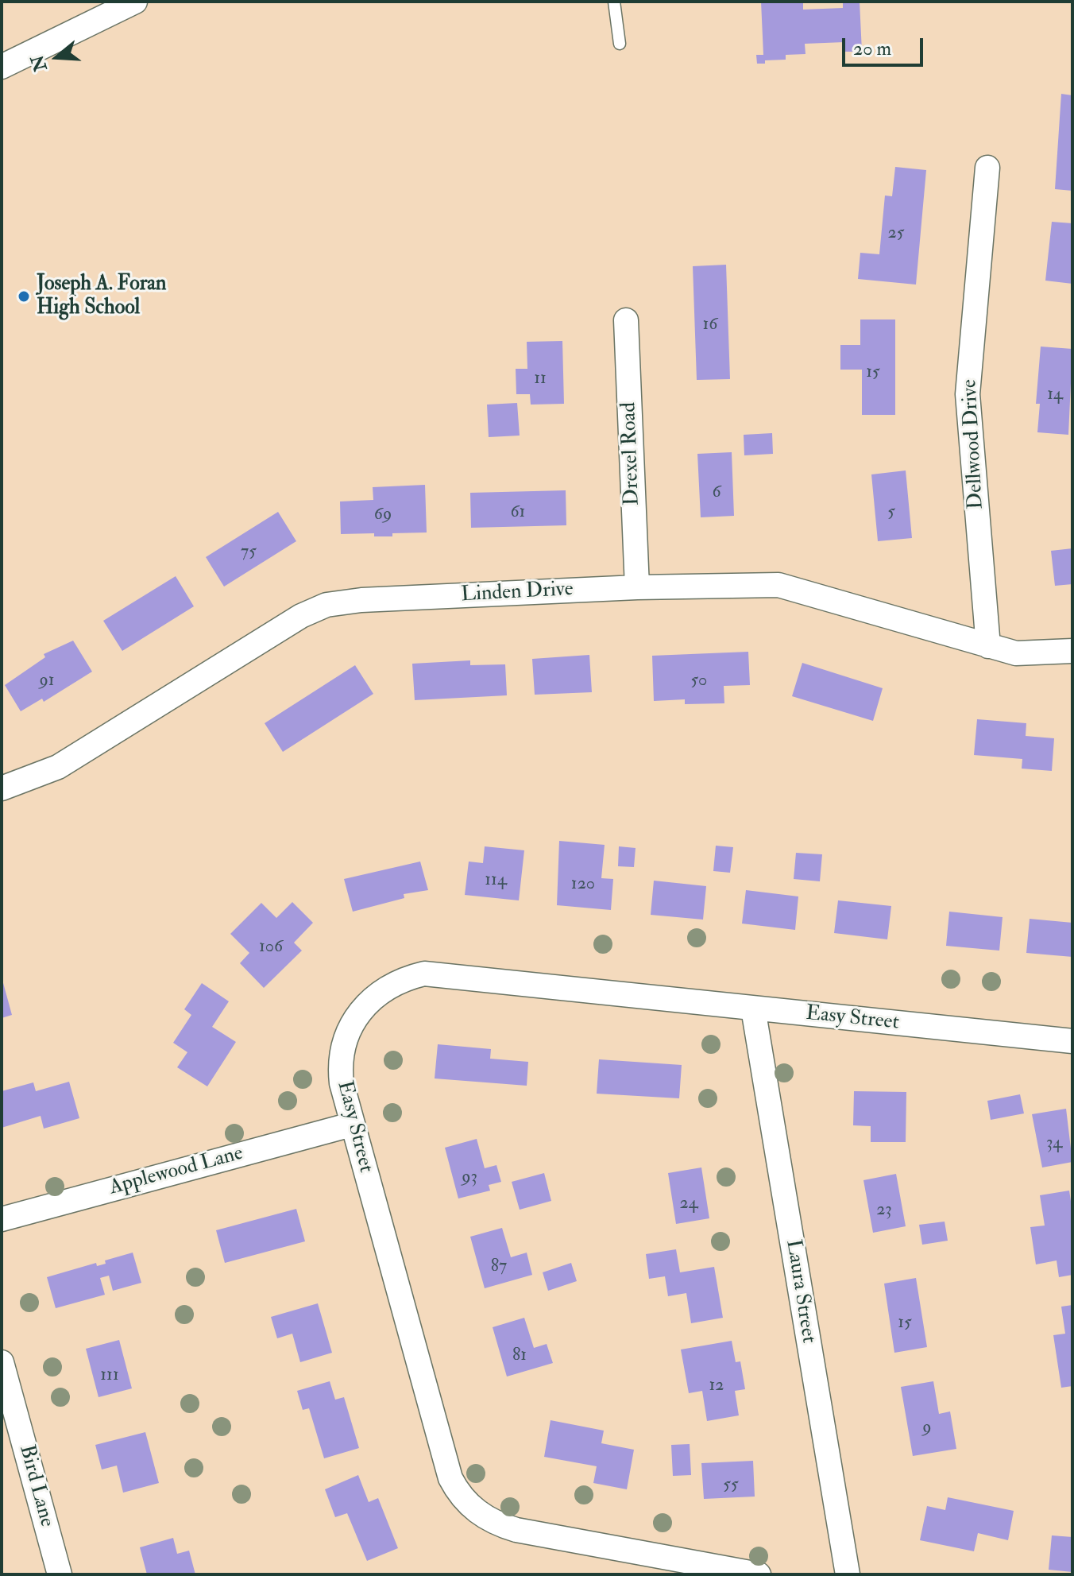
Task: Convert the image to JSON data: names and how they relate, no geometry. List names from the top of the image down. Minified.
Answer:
{"streets":{"street":["Dellwood Drive","Drexel Road","Linden Drive","Easy Street","Applewood Lane","Laura Street","Bird Lane"]},"crossings":[["Dellwood Drive","Linden Drive"],["Drexel Road","Linden Drive"],["Easy Street","Applewood Lane"],["Easy Street","Laura Street"]],"places":["Joseph A. Foran High School"],"house_numbers":["25","16","15","11","14","6","61","5","69","75","91","50","114","120","106","34","93","24","23","87","15","81","111","12","9","55"],"scale_bar":"20 m","north":"left"}
